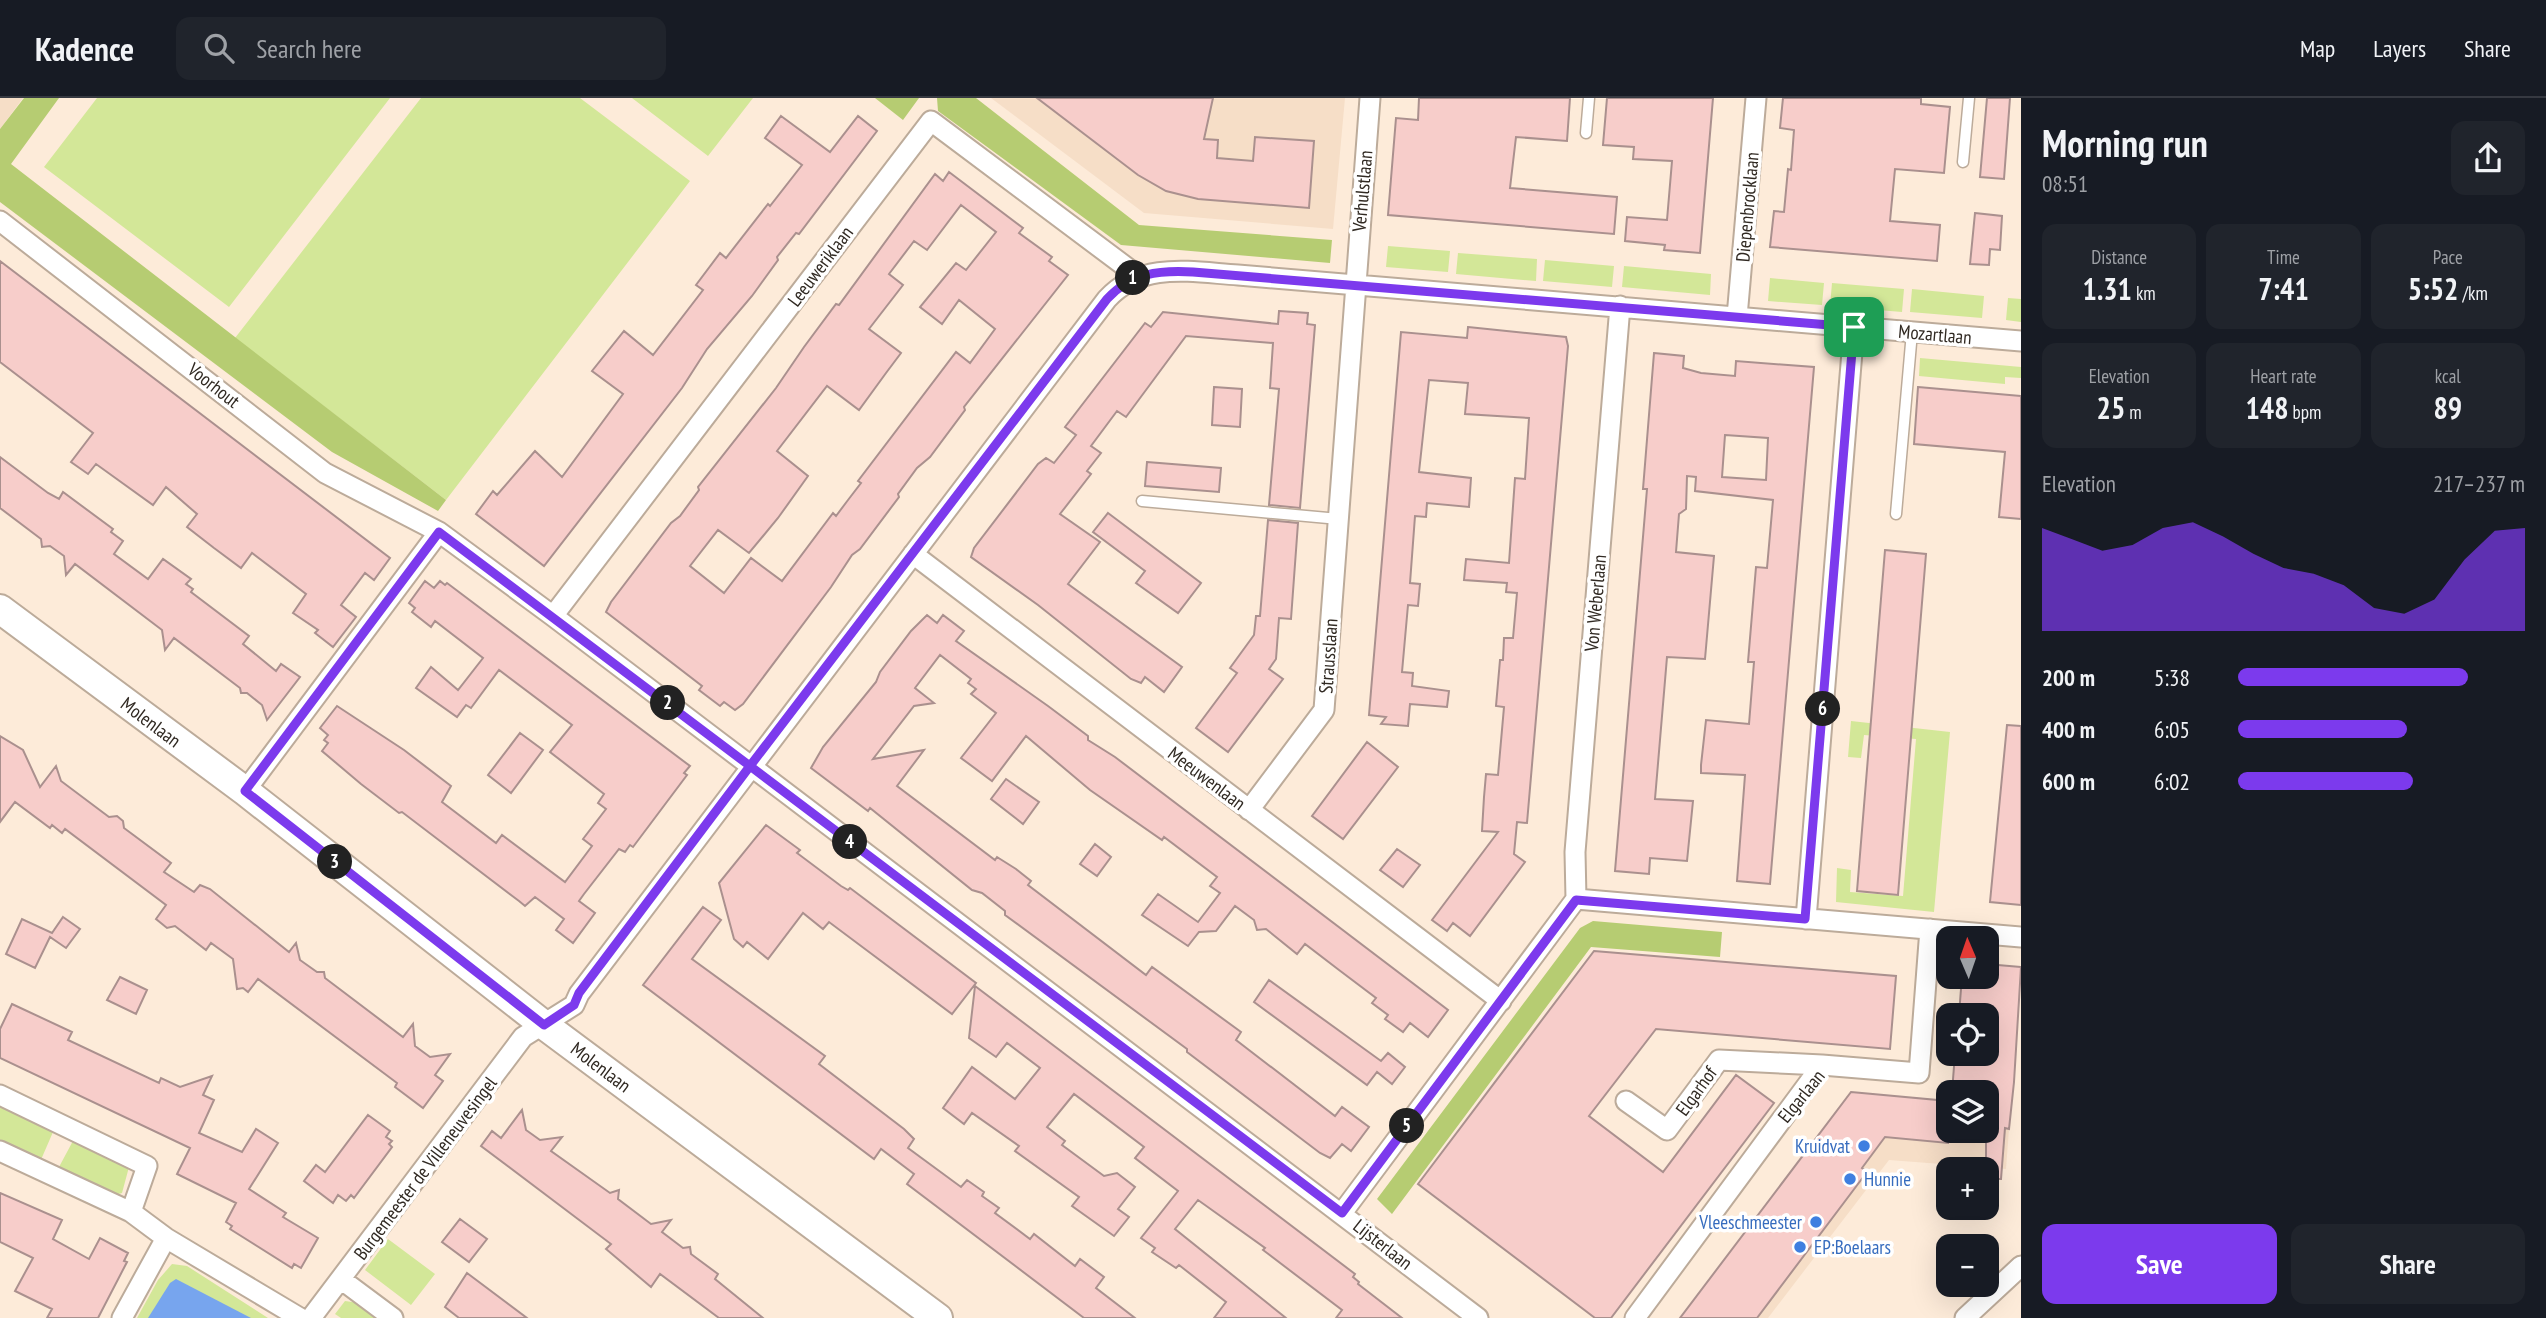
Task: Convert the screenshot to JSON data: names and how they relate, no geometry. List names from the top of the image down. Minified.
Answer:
{"streets":{"main road":["Molenlaan"],"street":["Verhulstlaan","Diepenbrocklaan","Leeuweriklaan","Mozartlaan","Voorhout","Von Weberlaan","Strausslaan","Meeuwenlaan","Elgarhof","Elgarlaan","Burgemeester de Villeneuvesingel","Lijsterlaan"]},"crossings":[["Verhulstlaan","Mozartlaan"],["Verhulstlaan","Strausslaan"],["Diepenbrocklaan","Mozartlaan"],["Leeuweriklaan","Mozartlaan"],["Leeuweriklaan","Voorhout"],["Leeuweriklaan","Burgemeester de Villeneuvesingel"],["Leeuweriklaan","Lijsterlaan"],["Mozartlaan","Von Weberlaan"],["Mozartlaan","Strausslaan"],["Mozartlaan","Burgemeester de Villeneuvesingel"],["Voorhout","Lijsterlaan"],["Strausslaan","Meeuwenlaan"],["Molenlaan","Burgemeester de Villeneuvesingel"],["Meeuwenlaan","Burgemeester de Villeneuvesingel"],["Elgarhof","Elgarlaan"],["Burgemeester de Villeneuvesingel","Lijsterlaan"]],"places":["Kruidvat","Hunnie","Vleeschmeester","EP:Boelaars"],"north":"top","page":{"header":"Kadence","search":"Search here","nav":["Map","Layers","Share"],"heading":["Morning run","08:51"],"stats":[["Distance","1.31 km"],["Time","7:41"],["Pace","5:52 /km"],["Elevation","25 m"],["Heart rate","148 bpm"],["kcal","89"]],"pins":["1","2","6","4","3","5"],"chart":["Elevation","217–237 m"],"list":[{"name":"200 m","note":"5:38"},{"name":"400 m","note":"6:05"},{"name":"600 m","note":"6:02"}],"map_buttons":["+","−"],"buttons":["Save","Share"]}}
